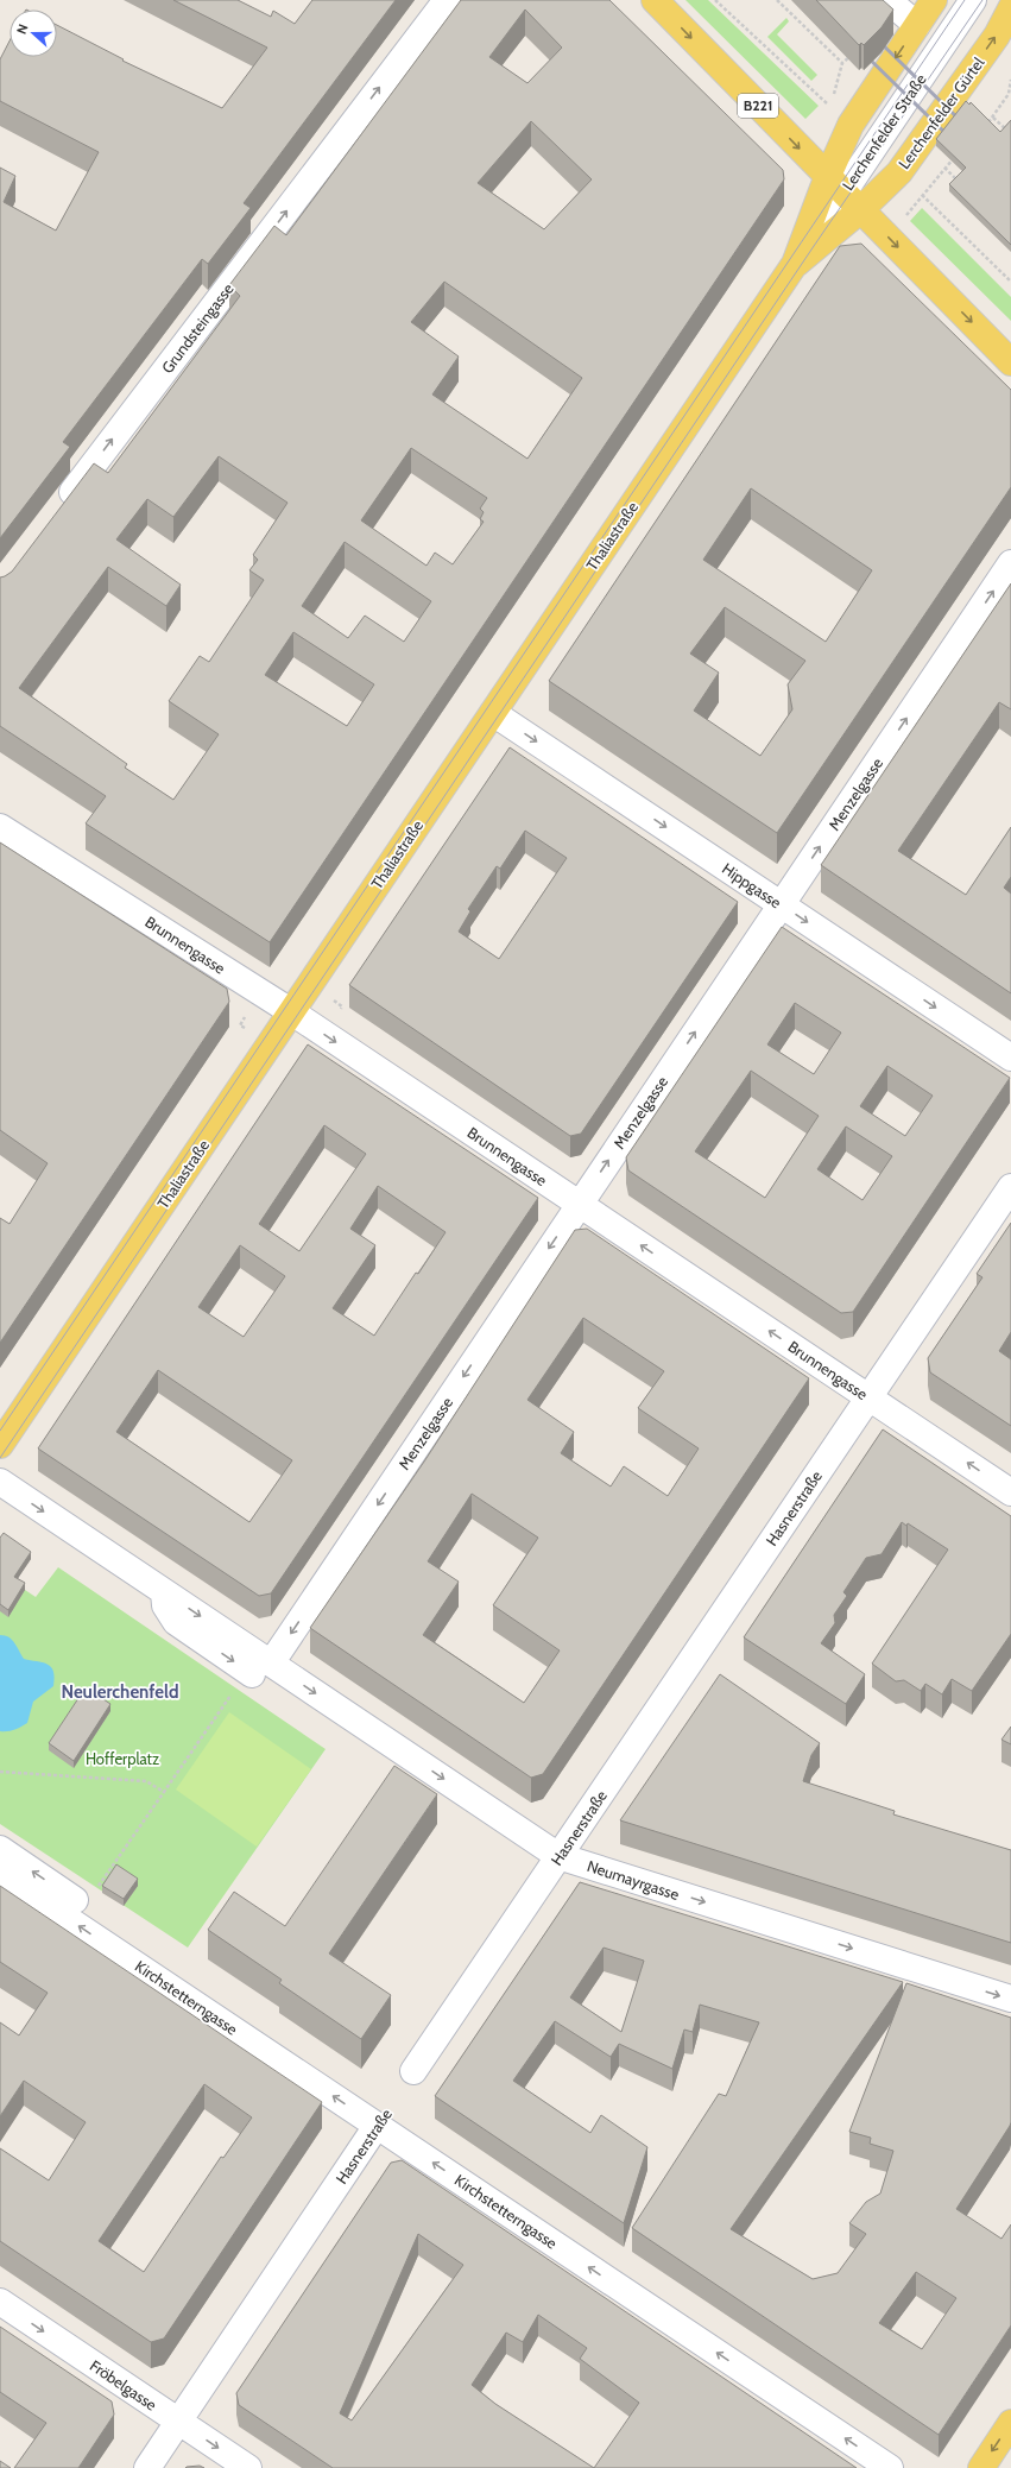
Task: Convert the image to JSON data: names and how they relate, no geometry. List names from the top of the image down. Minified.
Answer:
{"streets":{"main road":["B221","Lerchenfelder Gürtel","Thaliastraße"],"street":["Lerchenfelder Straße","Grundsteingasse","Menzelgasse","Hippgasse","Brunnengasse","Hasnerstraße","Neumayrgasse","Kirchstetterngasse","Fröbelgasse"]},"crossings":[["B221","Lerchenfelder Gürtel"],["B221","Lerchenfelder Straße"],["Lerchenfelder Gürtel","Lerchenfelder Straße"],["Lerchenfelder Gürtel","Thaliastraße"],["Thaliastraße","Hippgasse"],["Thaliastraße","Brunnengasse"],["Menzelgasse","Hippgasse"],["Menzelgasse","Brunnengasse"],["Menzelgasse","Neumayrgasse"],["Brunnengasse","Hasnerstraße"],["Hasnerstraße","Neumayrgasse"],["Hasnerstraße","Kirchstetterngasse"],["Hasnerstraße","Fröbelgasse"]],"one_way":["Grundsteingasse","Hippgasse","Neumayrgasse","Kirchstetterngasse","Fröbelgasse"],"districts":["Neulerchenfeld"],"parks":["Hofferplatz"],"north":"left"}
